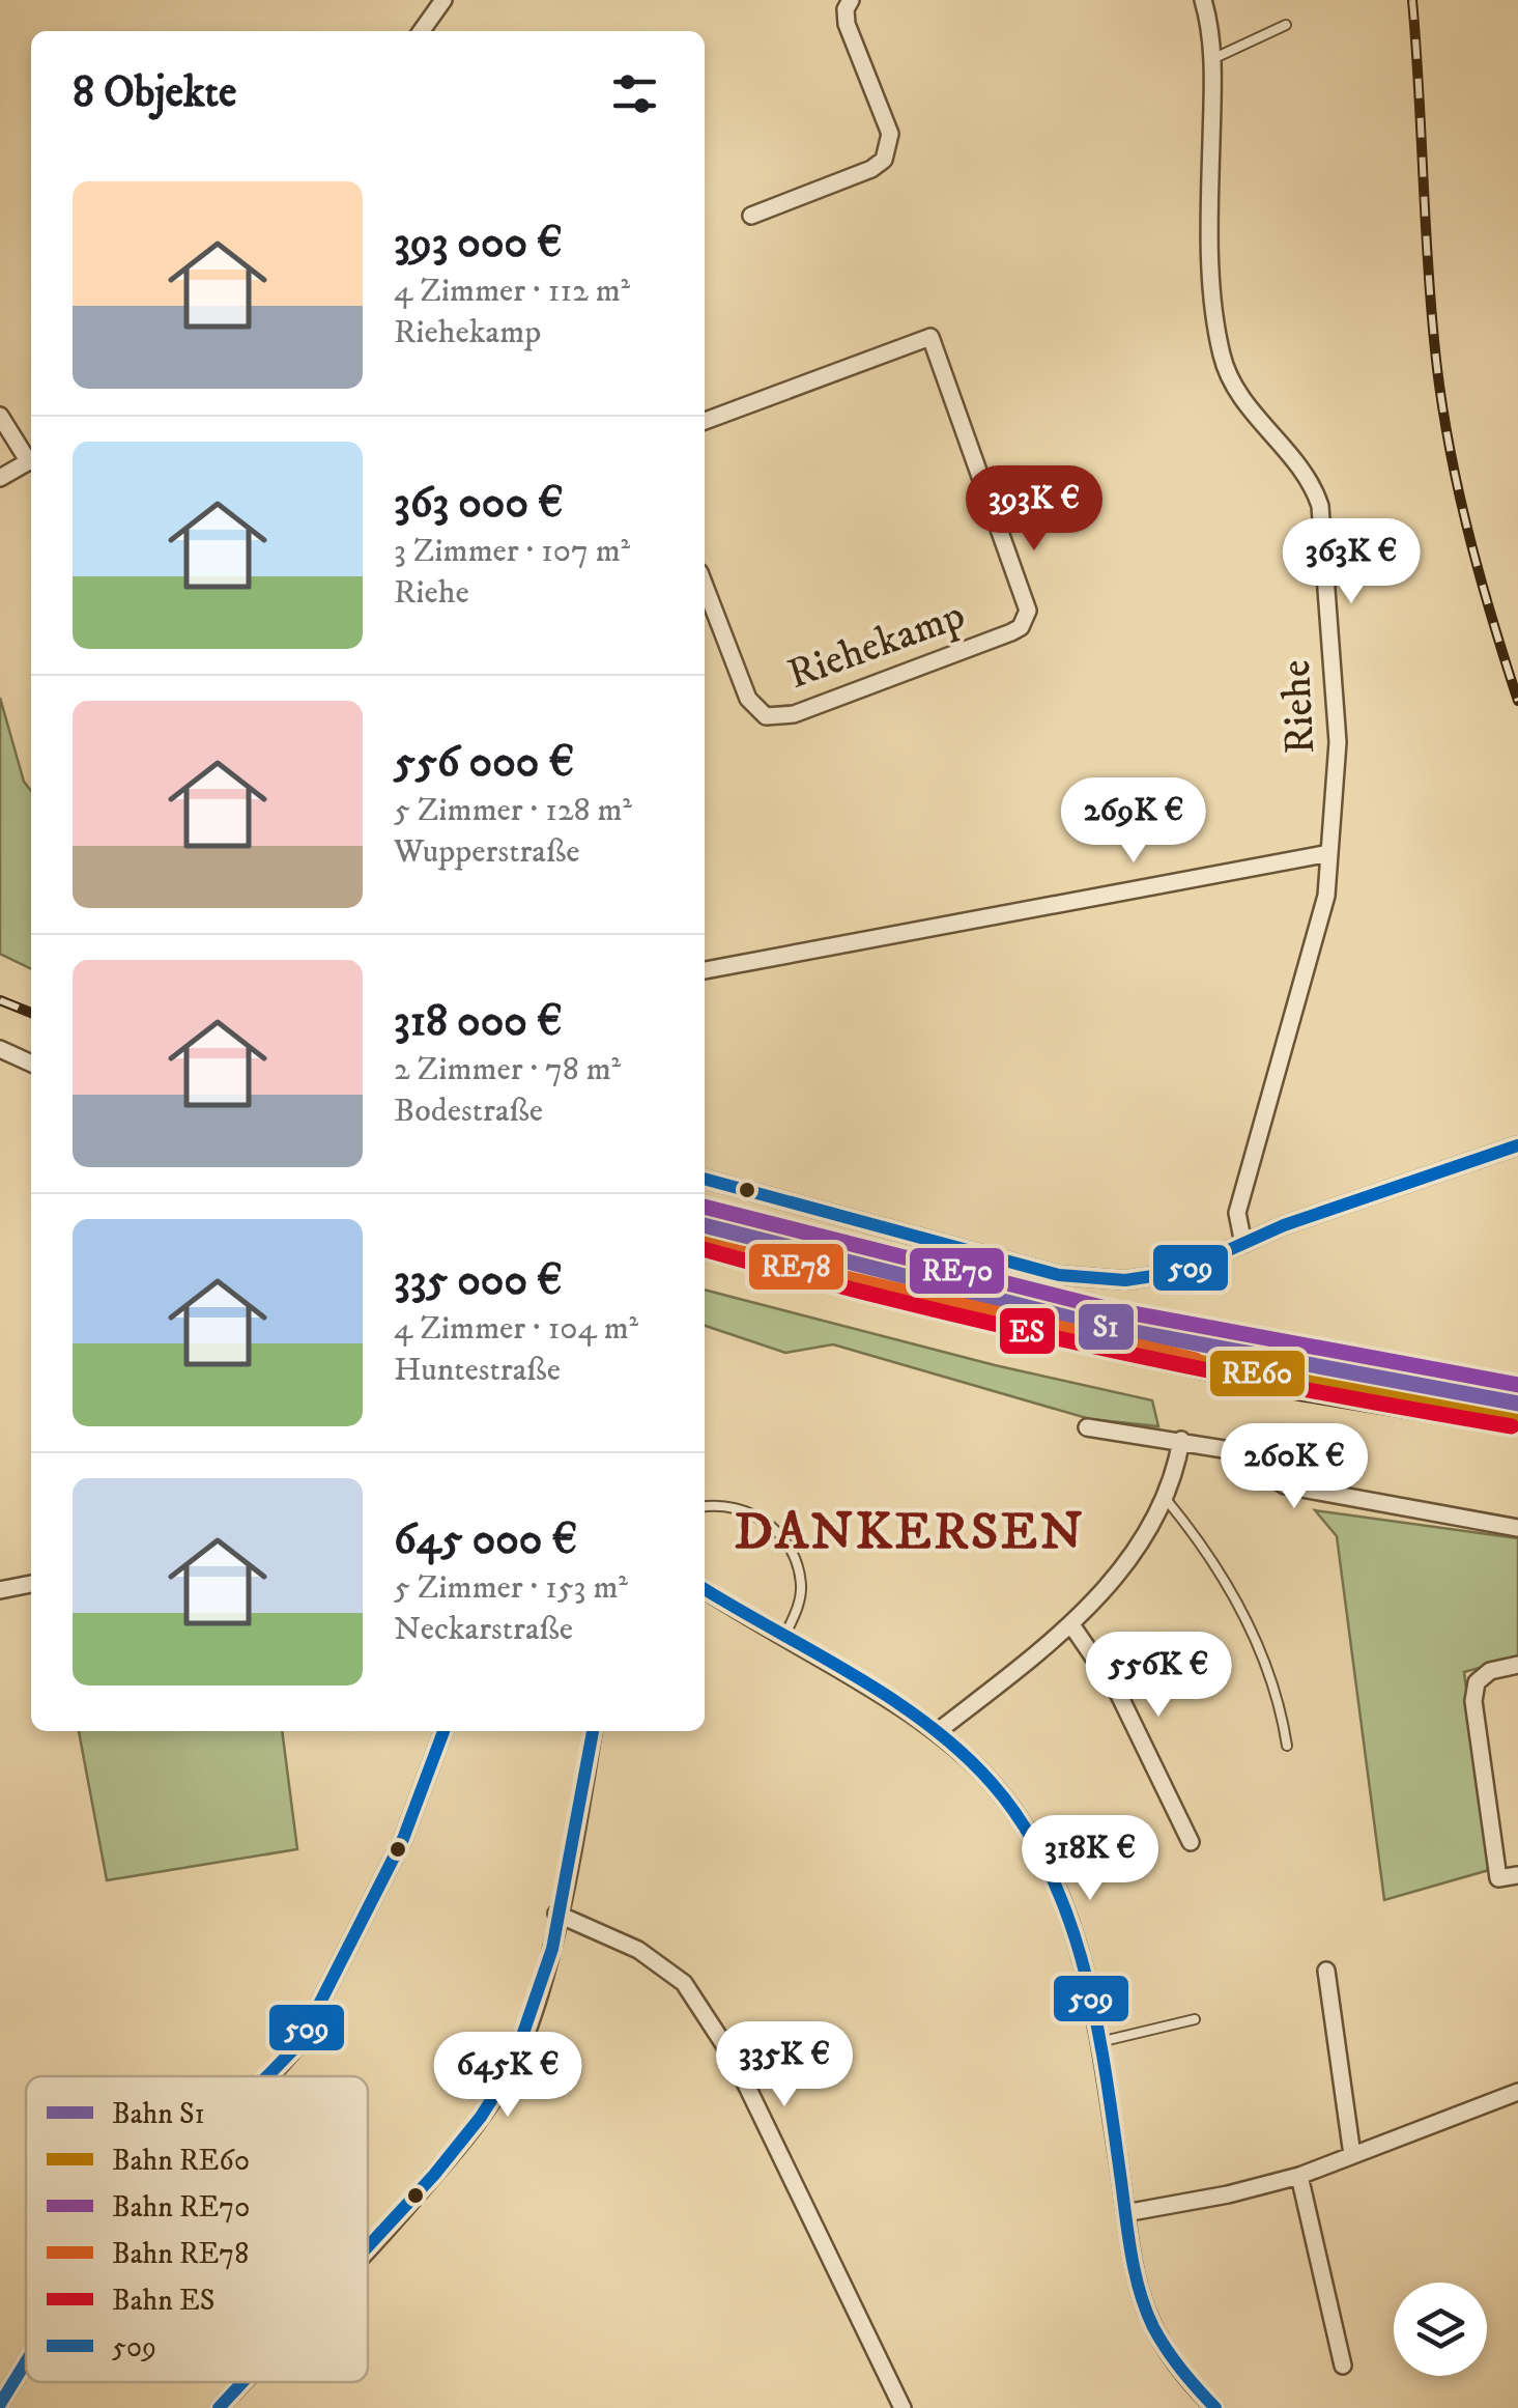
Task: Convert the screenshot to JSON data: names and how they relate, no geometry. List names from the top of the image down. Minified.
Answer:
{"streets":{"street":["Riehekamp","Riehe"]},"districts":["DANKERSEN"],"lines":["transit line 509","rail line RE70","rail line S1","rail line RE60","rail line RE78","rail line ES"],"legend":["Bahn S1","Bahn RE60","Bahn RE70","Bahn RE78","Bahn ES","509"],"page":{"heading":"8 Objekte","list":[{"name":"393 000 €","note":"4 Zimmer · 112 m² · Riehekamp"},{"name":"363 000 €","note":"3 Zimmer · 107 m² · Riehe"},{"name":"556 000 €","note":"5 Zimmer · 128 m² · Wupperstraße"},{"name":"318 000 €","note":"2 Zimmer · 78 m² · Bodestraße"},{"name":"335 000 €","note":"4 Zimmer · 104 m² · Huntestraße"},{"name":"645 000 €","note":"5 Zimmer · 153 m² · Neckarstraße"}],"price":["393K €","363K €","269K €","260K €","556K €","318K €","335K €","645K €"]}}
